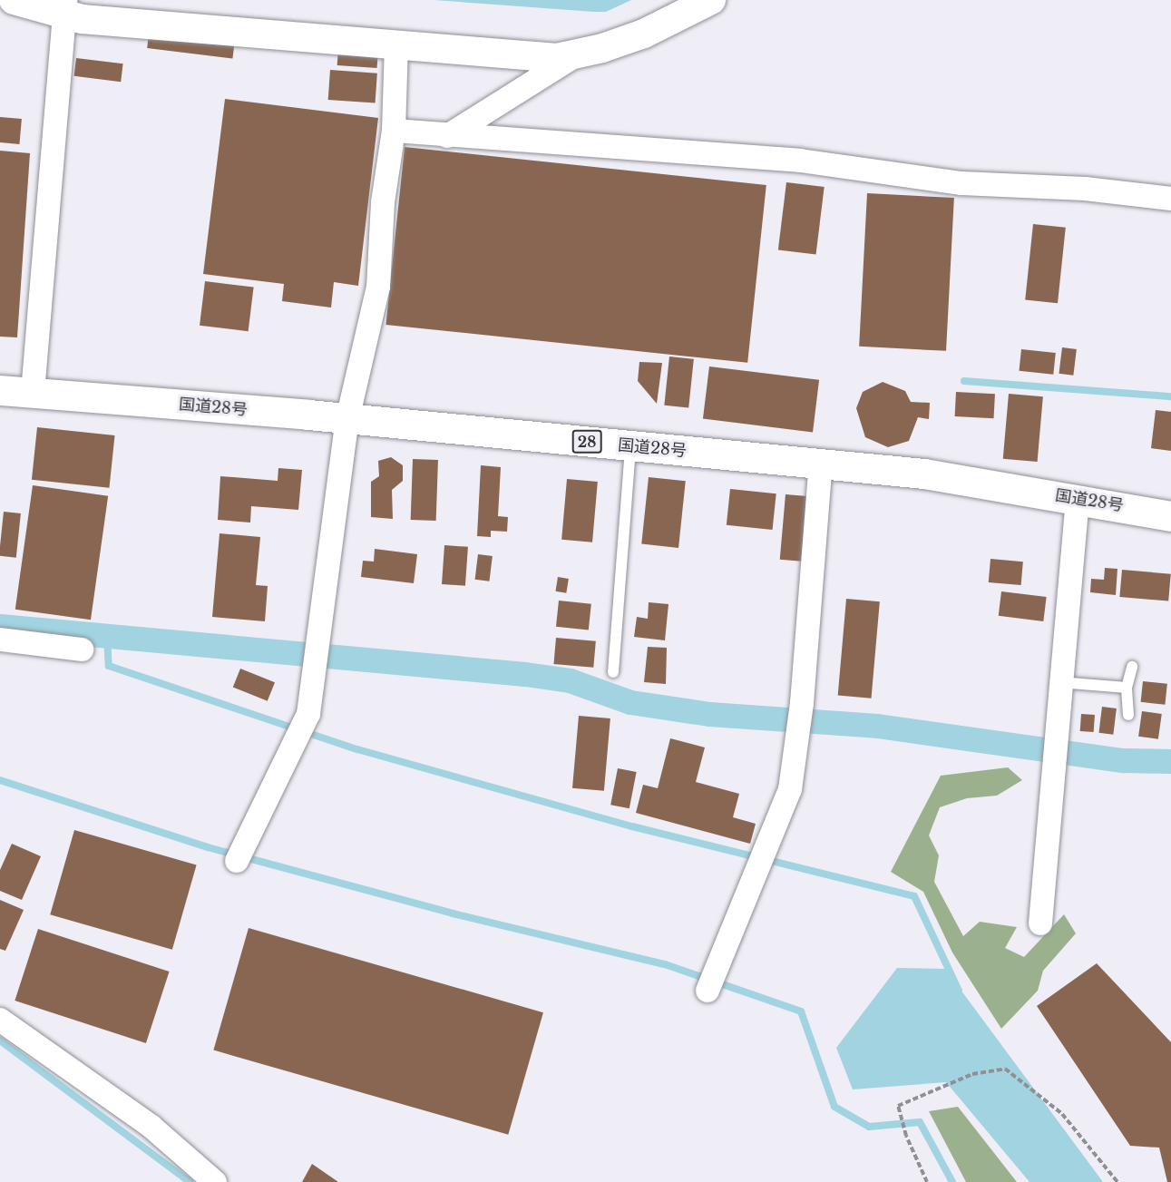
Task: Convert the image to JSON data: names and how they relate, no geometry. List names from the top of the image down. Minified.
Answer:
{"streets":{"highway":["国道28号","28"]}}
